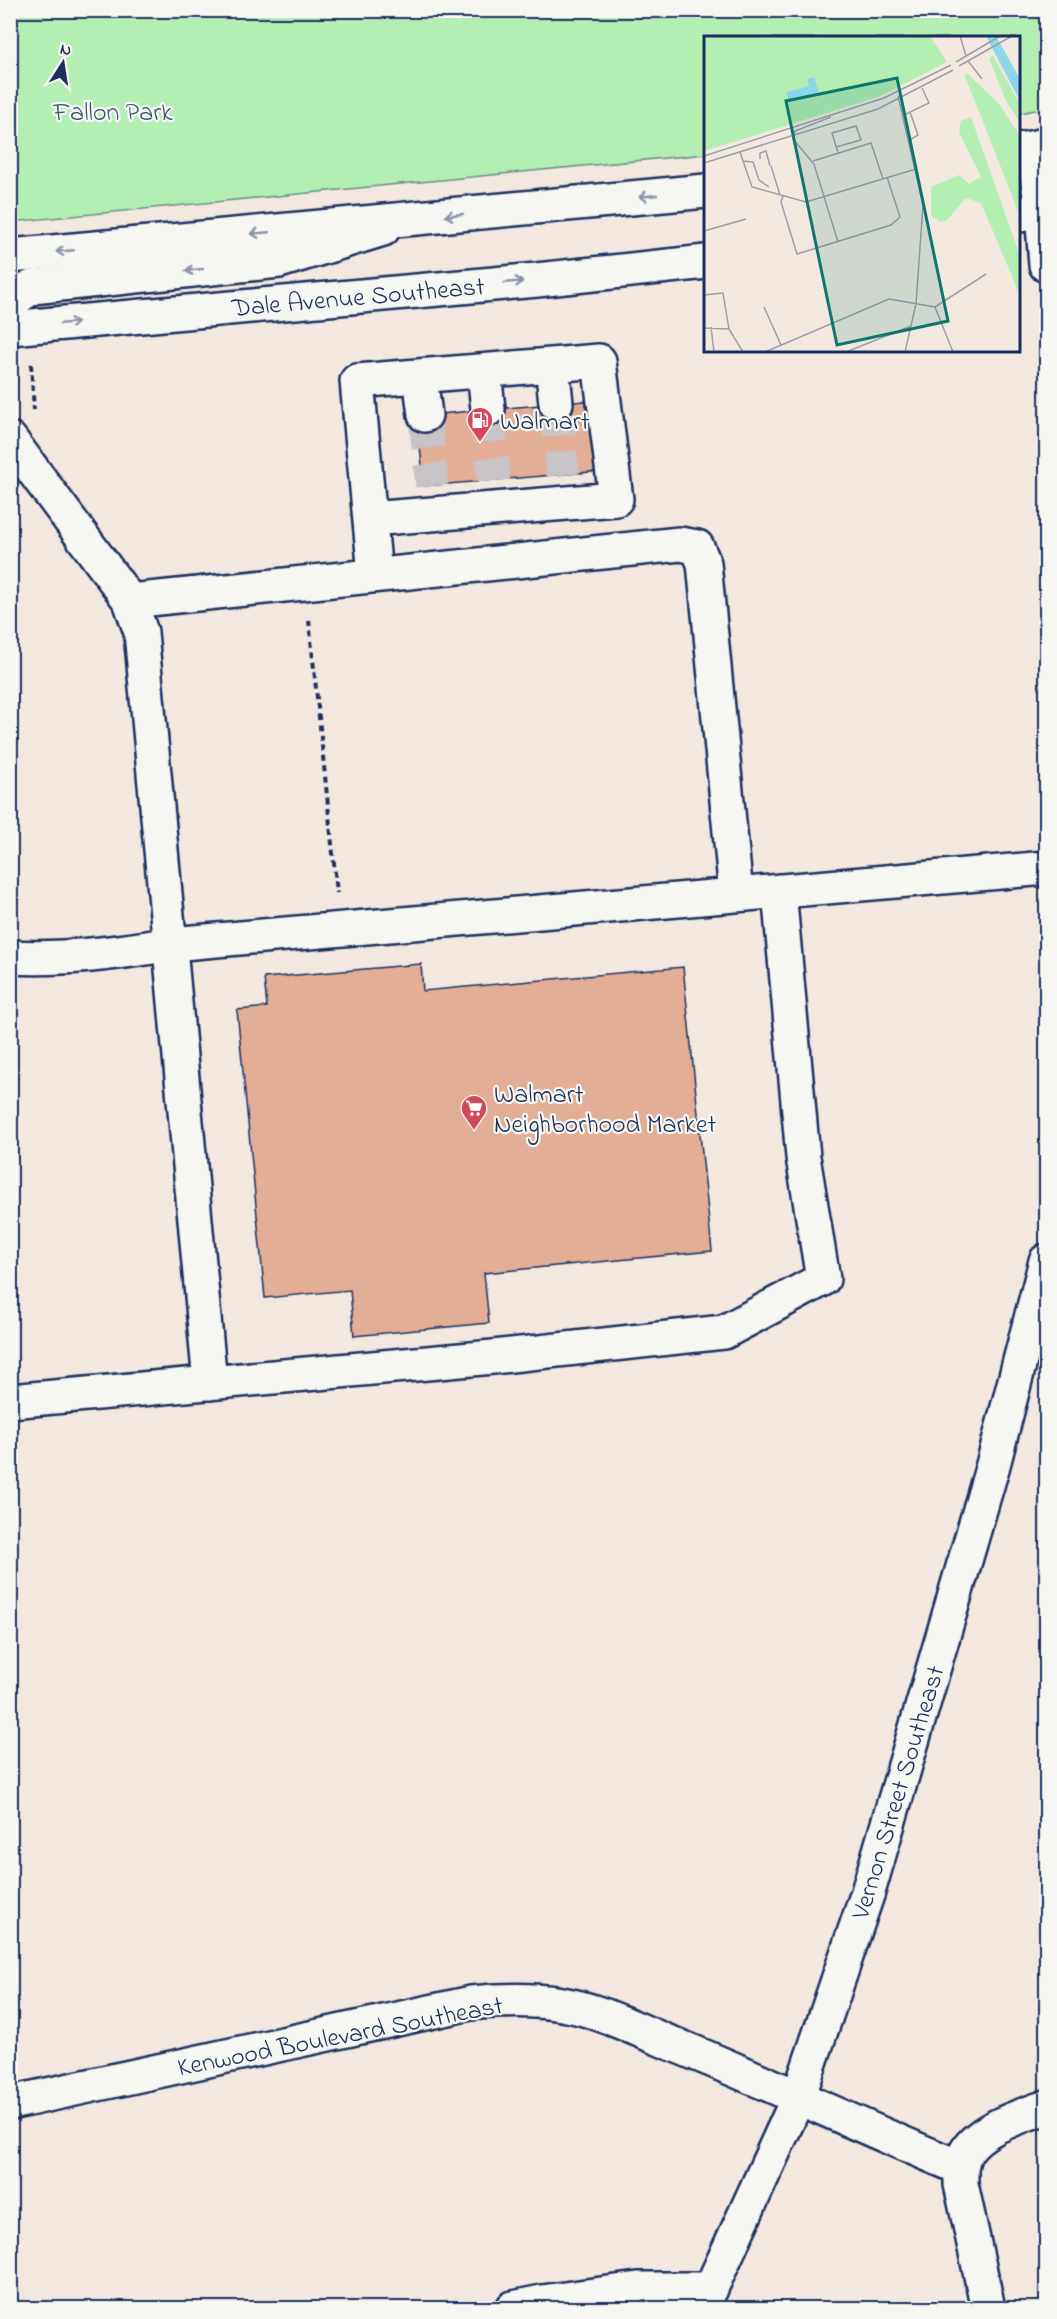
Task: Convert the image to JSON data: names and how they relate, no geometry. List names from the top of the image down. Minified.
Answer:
{"streets":{"street":["Dale Avenue Southeast","Vernon Street Southeast","Kenwood Boulevard Southeast"]},"crossings":[["Vernon Street Southeast","Kenwood Boulevard Southeast"]],"parks":["Fallon Park"],"places":{"fuel station":["Walmart"],"supermarket":["Walmart Neighborhood Market"]},"north":"top"}
